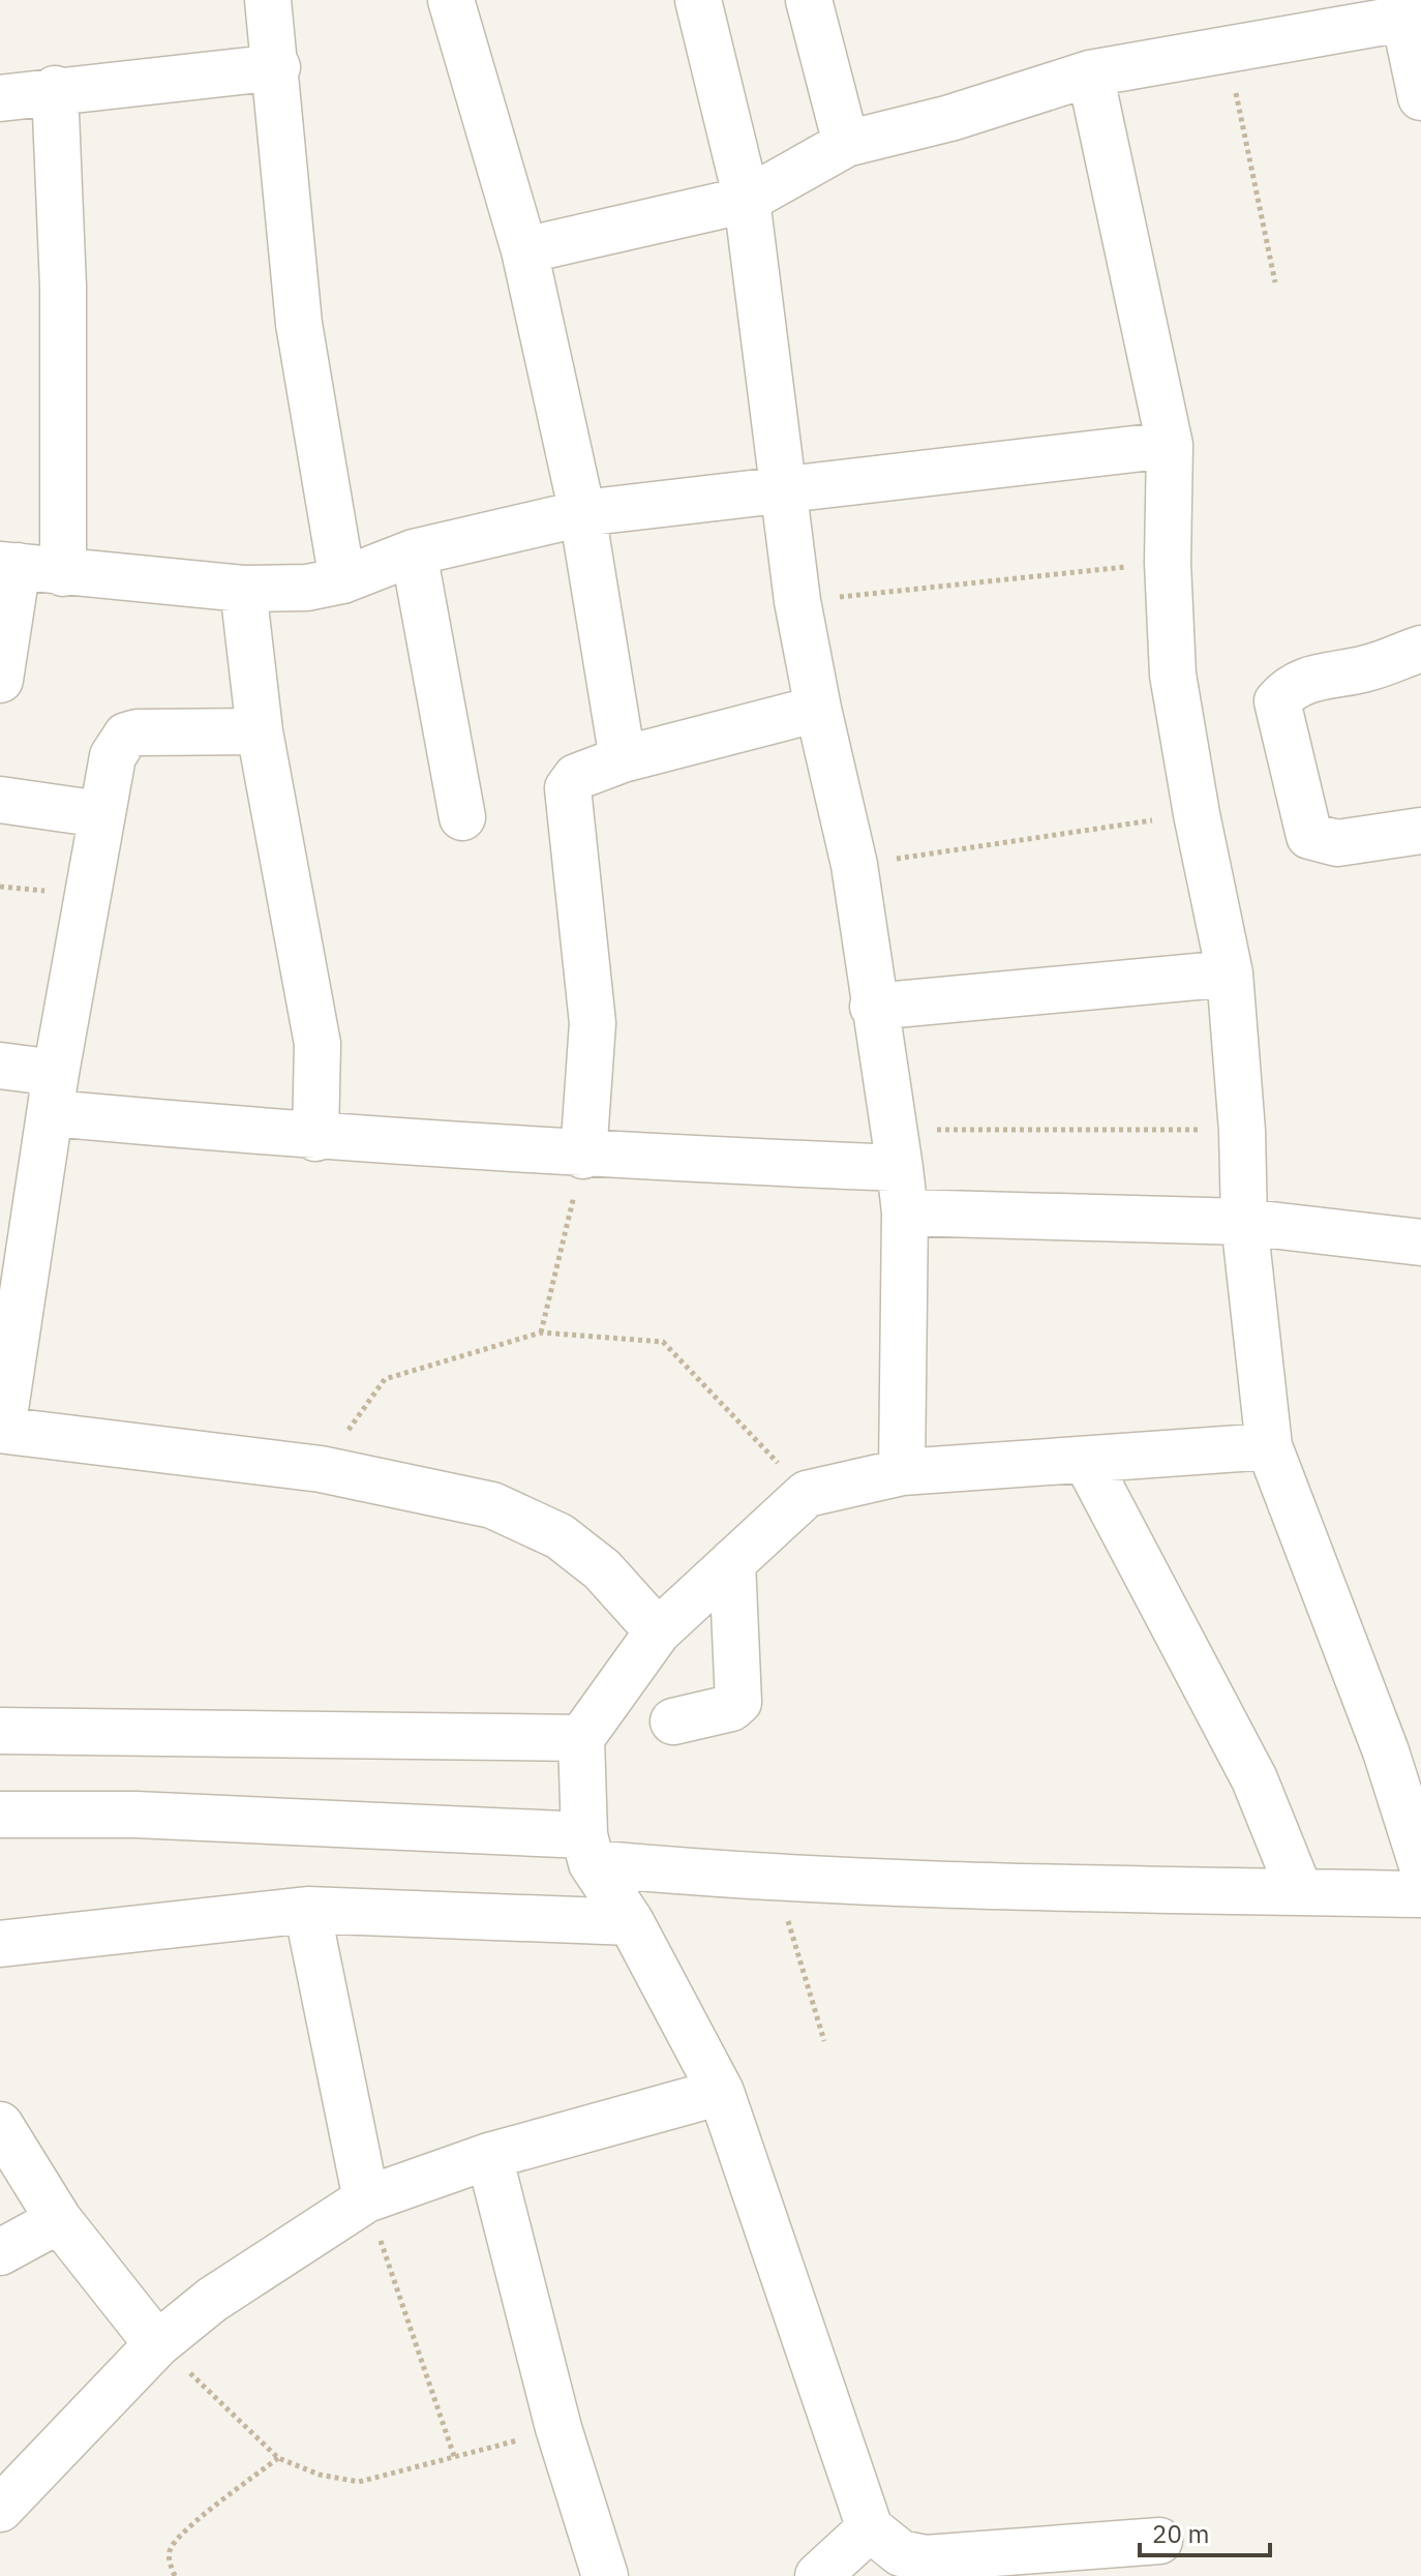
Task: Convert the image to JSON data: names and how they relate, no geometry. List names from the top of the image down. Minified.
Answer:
{"scale_bar":"20 m"}
